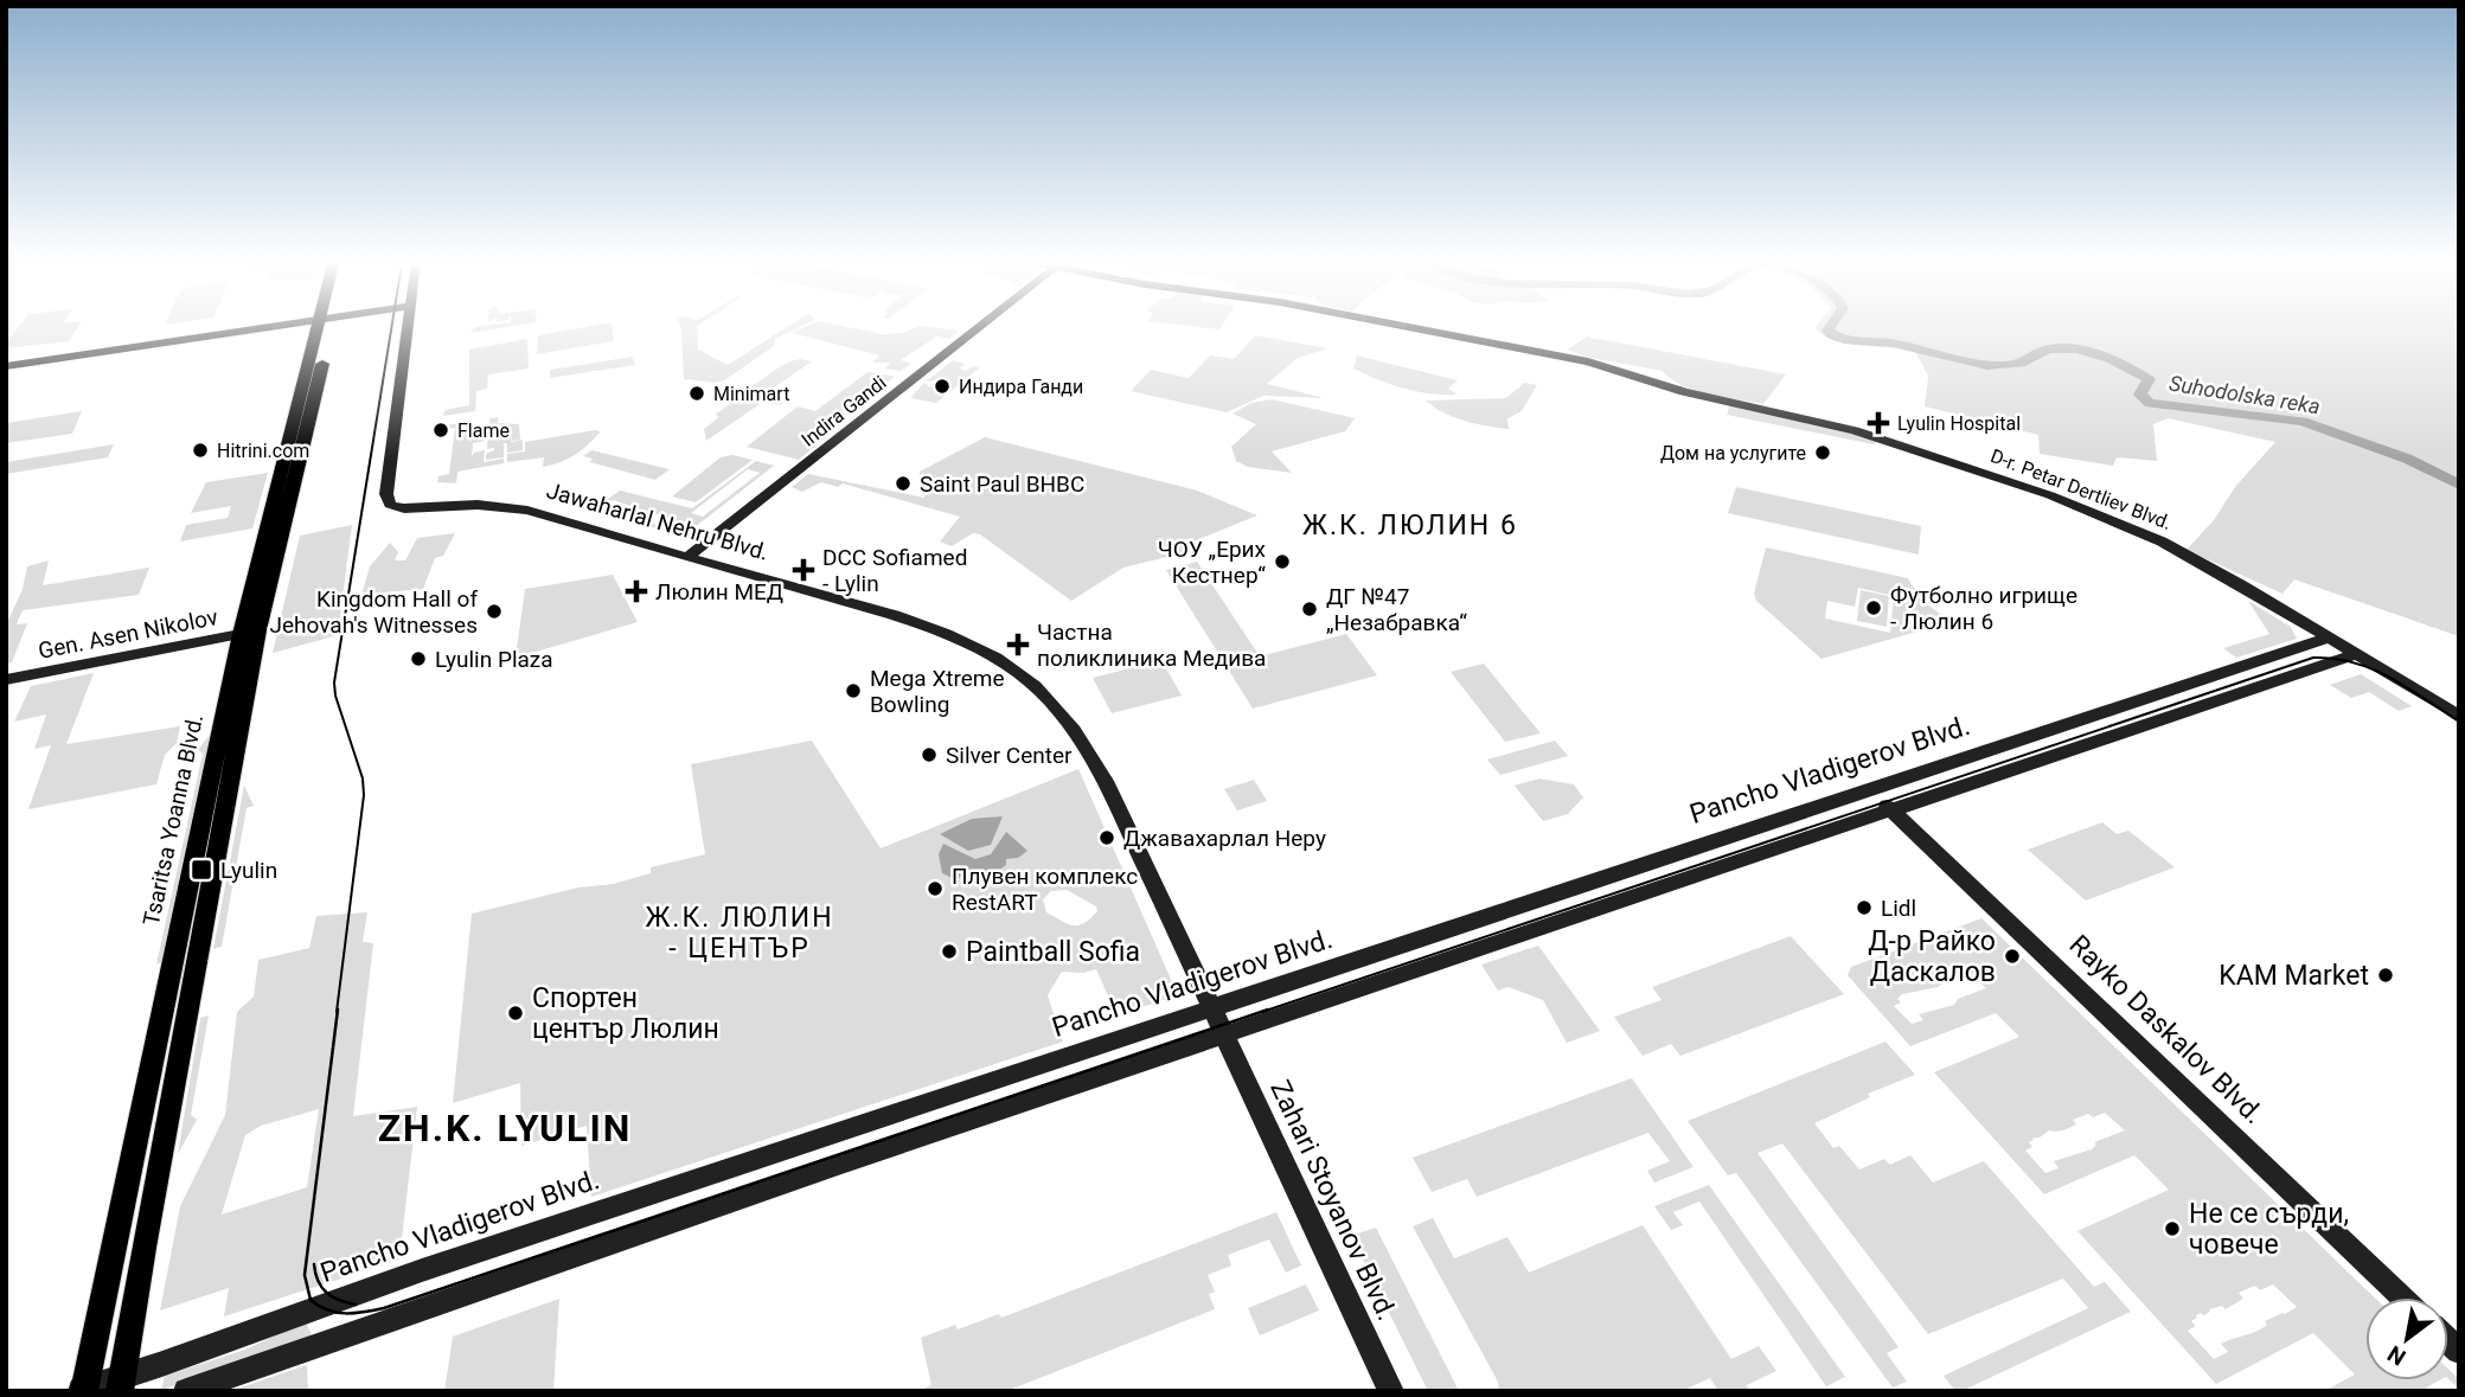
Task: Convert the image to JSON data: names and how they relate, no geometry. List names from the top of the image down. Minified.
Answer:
{"streets":{"main road":["Indira Gandi","D-r. Petar Dertliev Blvd.","Jawaharlal Nehru Blvd.","Gen. Asen Nikolov","Pancho Vladigerov Blvd.","Tsaritsa Yoanna Blvd.","Rayko Daskalov Blvd.","Zahari Stoyanov Blvd."]},"crossings":[["Indira Gandi","Jawaharlal Nehru Blvd."],["D-r. Petar Dertliev Blvd.","Pancho Vladigerov Blvd."],["Jawaharlal Nehru Blvd.","Pancho Vladigerov Blvd."],["Jawaharlal Nehru Blvd.","Zahari Stoyanov Blvd."],["Gen. Asen Nikolov","Tsaritsa Yoanna Blvd."],["Pancho Vladigerov Blvd.","Tsaritsa Yoanna Blvd."],["Pancho Vladigerov Blvd.","Rayko Daskalov Blvd."],["Pancho Vladigerov Blvd.","Zahari Stoyanov Blvd."]],"districts":["Ж.К. ЛЮЛИН 6","Ж.К. ЛЮЛИН - ЦЕНТЪР","ZH.K. LYULIN"],"water":["Suhodolska reka"],"places":{"other":["Индира Ганди","Minimart","Flame","Hitrini.com","Дом на услугите","Saint Paul BHBC","ЧОУ „Ерих Кестнер“","Футболно игрище - Люлин 6","ДГ №47 „Незабравка“","Kingdom Hall of Jehovah's Witnesses","Lyulin Plaza","Mega Xtreme Bowling","Silver Center","Джавахарлал Неру","Плувен комплекс RestART","Lidl","Paintball Sofia","Д-р Райко Даскалов","KAM Market","Спортен център Люлин","Не се сърди, човече"],"health":["Lyulin Hospital","DCC Sofiamed - Lylin","Люлин МЕД","Частна поликлиника Медива"],"transit":["Lyulin"]},"north":"bottom left"}
